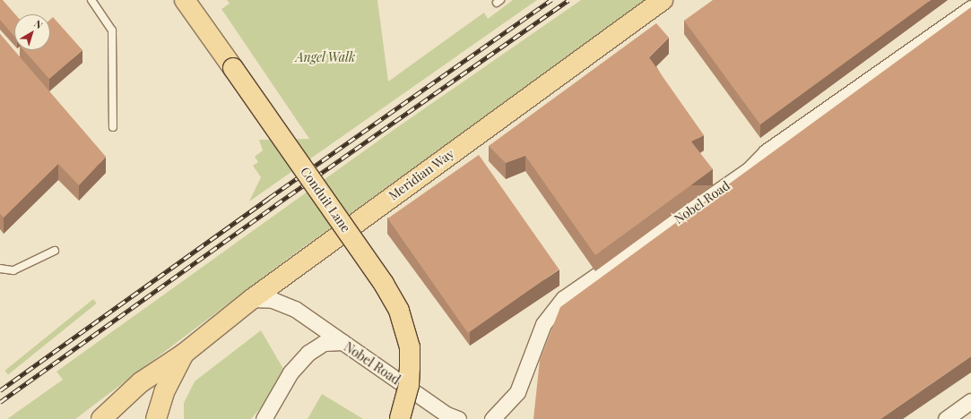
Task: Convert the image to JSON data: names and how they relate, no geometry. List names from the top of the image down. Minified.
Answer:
{"streets":{"main road":["Meridian Way","Conduit Lane"],"street":["Nobel Road"]},"parks":["Angel Walk"],"north":"top right"}
